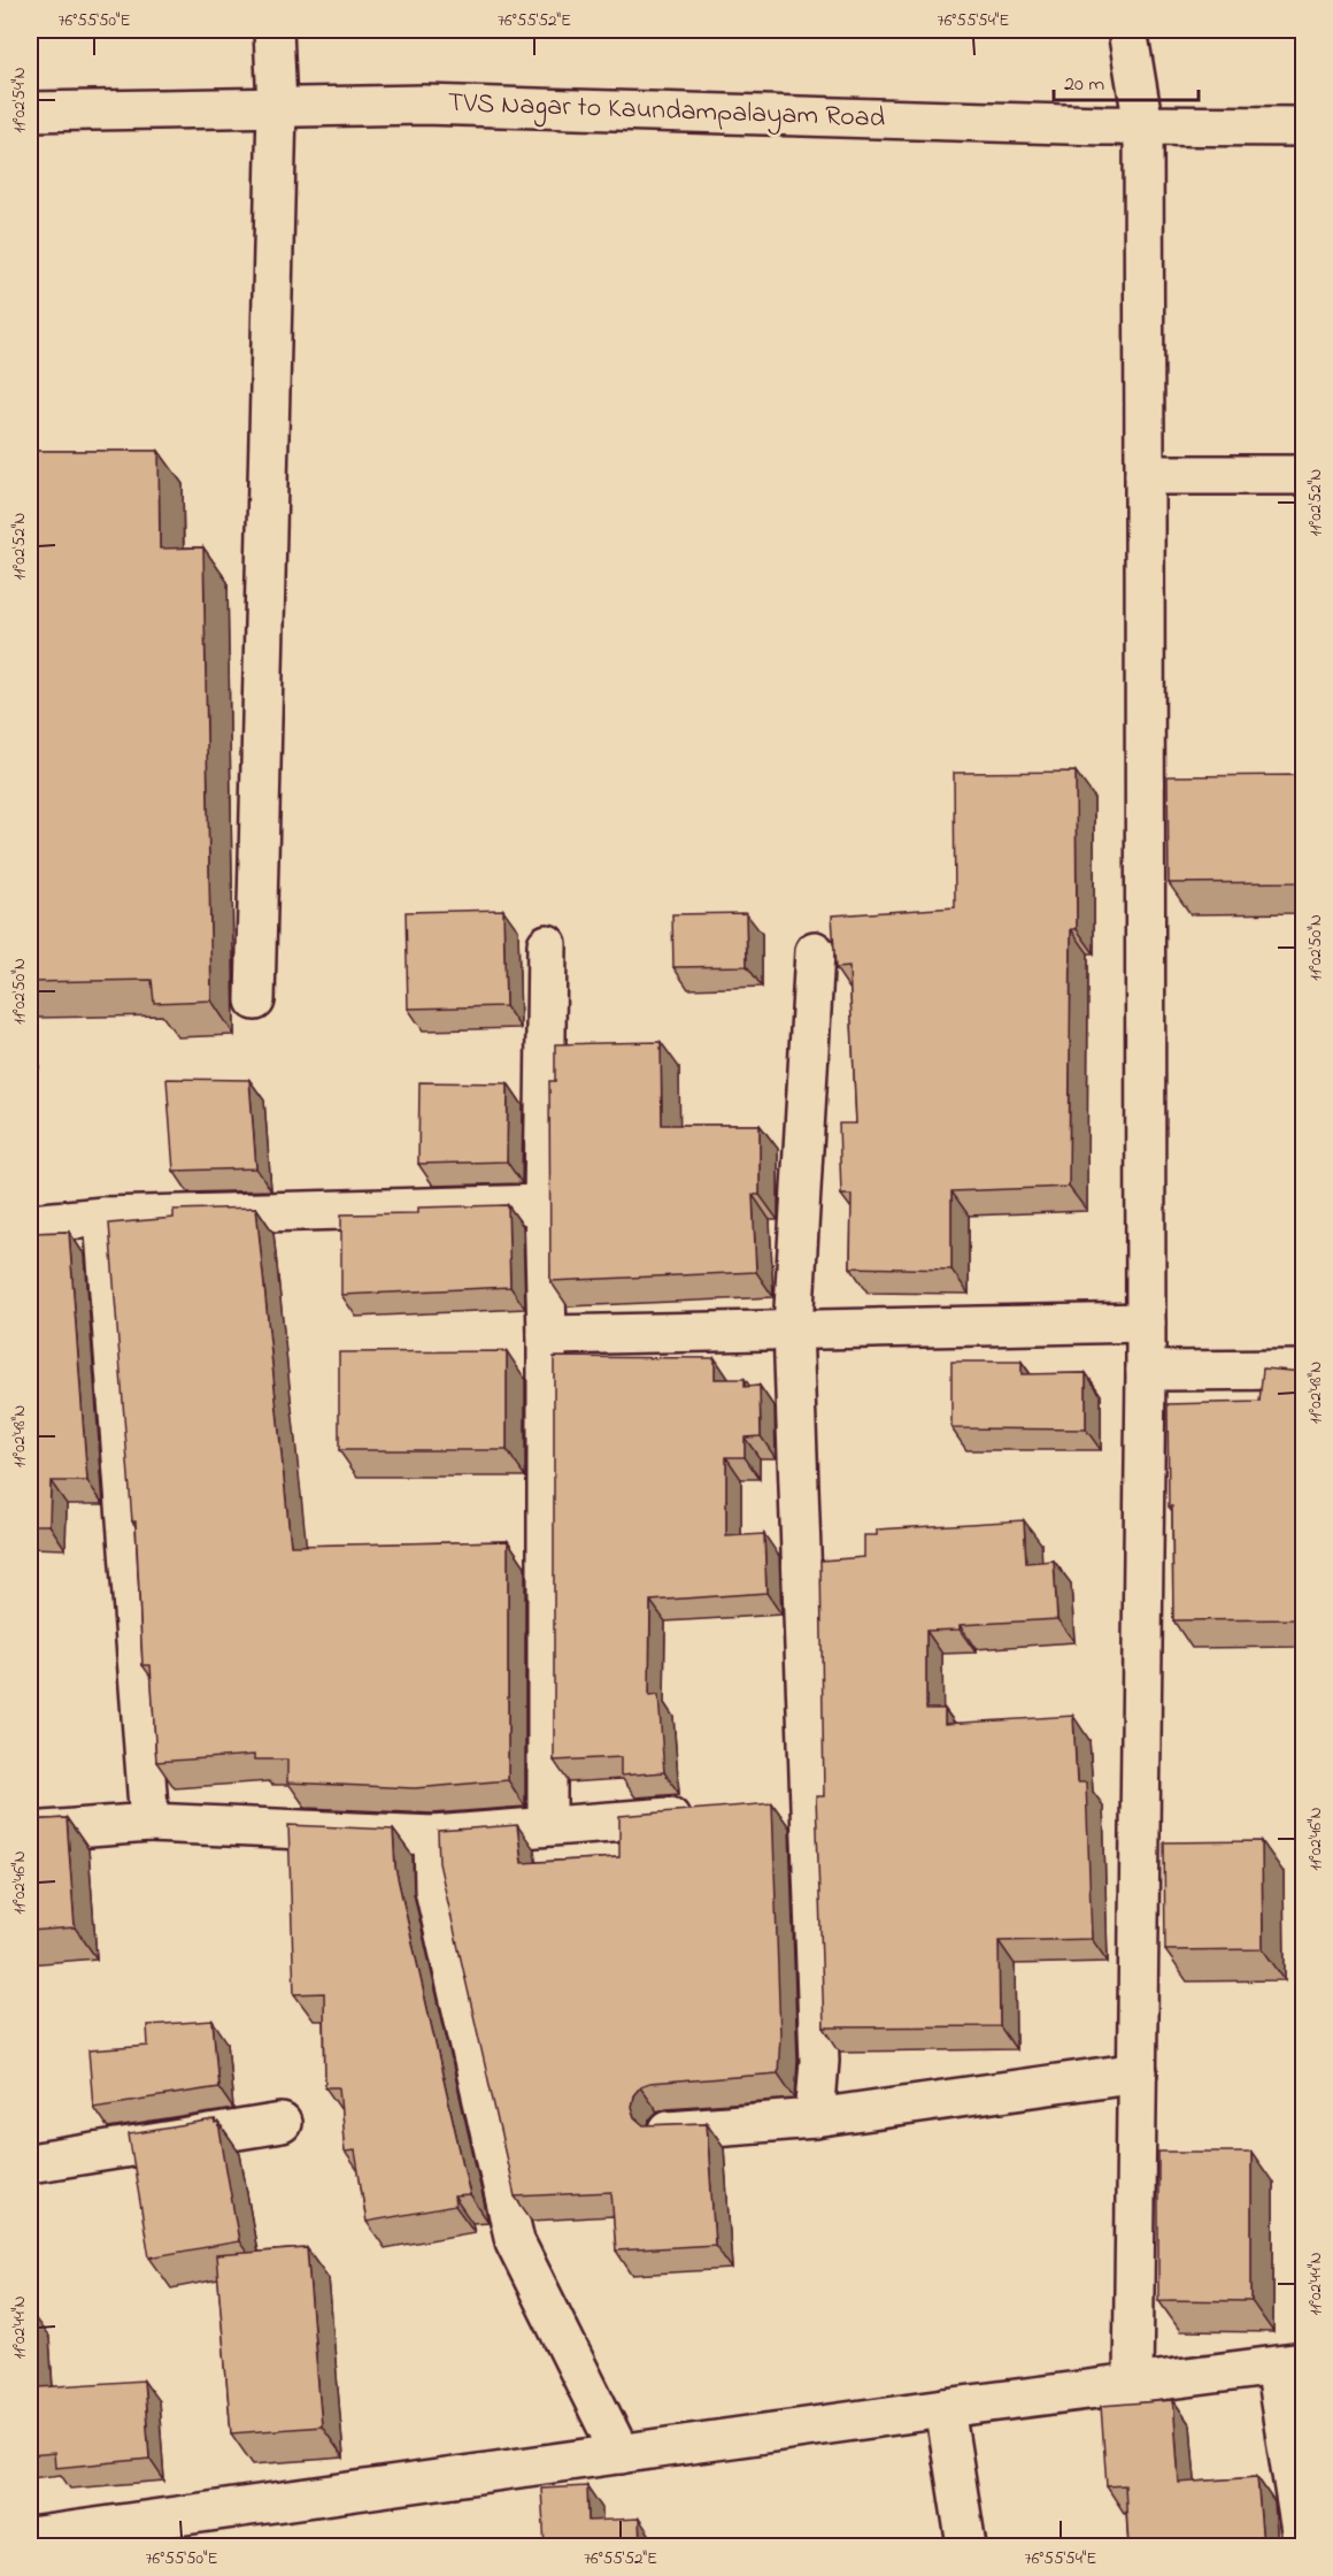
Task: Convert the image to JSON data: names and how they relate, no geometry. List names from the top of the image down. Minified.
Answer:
{"streets":{"street":["TVS Nagar to Kaundampalayam Road"]},"scale_bar":"20 m","coordinates":["76°55'50\"E","76°55'52\"E","76°55'54\"E","11°02'54\"N","11°02'52\"N","11°02'50\"N","11°02'48\"N","11°02'46\"N","11°02'44\"N"]}
